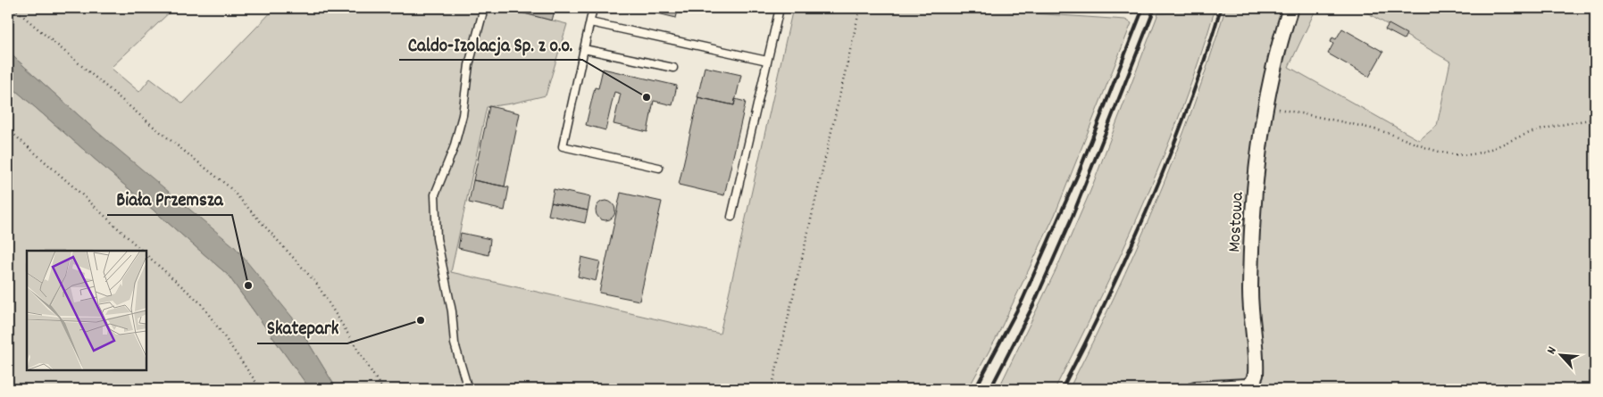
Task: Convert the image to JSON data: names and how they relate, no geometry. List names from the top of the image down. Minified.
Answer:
{"streets":{"street":["Mostowa"]},"places":["Caldo-Izolacja Sp. z o.o.","Biała Przemsza","Skatepark"],"north":"top left"}
